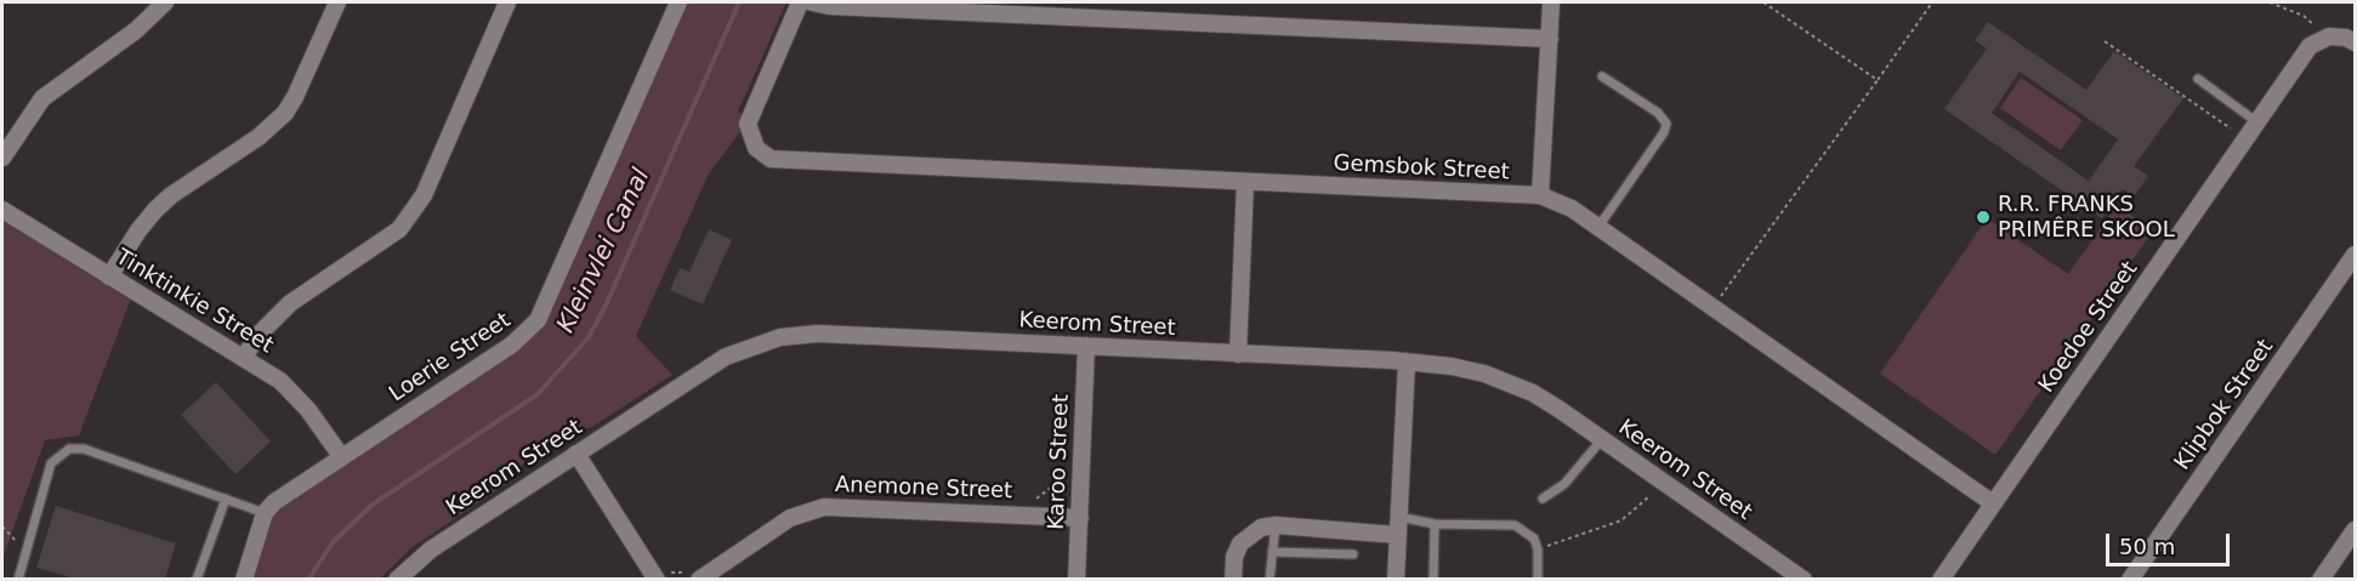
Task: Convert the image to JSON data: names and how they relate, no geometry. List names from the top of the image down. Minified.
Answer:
{"streets":{"street":["Gemsbok Street","Tinktinkie Street","Keerom Street","Koedoe Street","Loerie Street","Klipbok Street","Karoo Street","Anemone Street"]},"crossings":[["Gemsbok Street","Koedoe Street"],["Tinktinkie Street","Loerie Street"],["Keerom Street","Karoo Street"],["Karoo Street","Anemone Street"]],"water":["Kleinvlei Canal"],"places":["R.R. FRANKS PRIMÊRE SKOOL"],"scale_bar":"50 m"}
